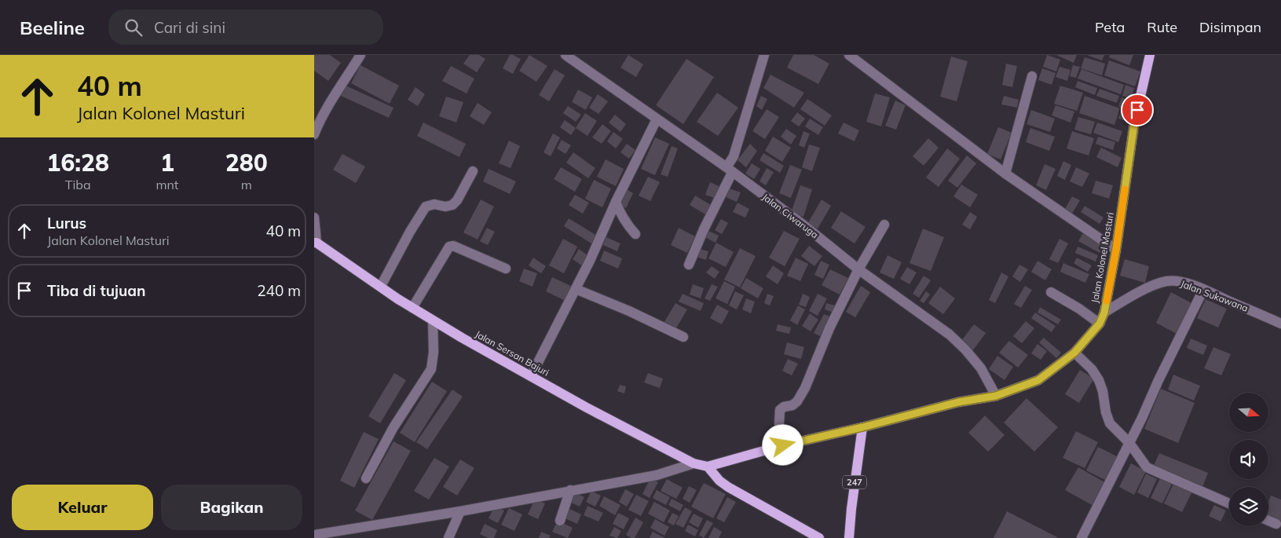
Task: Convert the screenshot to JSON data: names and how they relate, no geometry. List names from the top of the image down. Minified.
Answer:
{"streets":{"main road":["Jalan Kolonel Masturi","Jalan Sersan Bajuri","247"],"street":["Jalan Ciwaruga","Jalan Sukawana"]},"crossings":[["Jalan Ciwaruga","Jalan Kolonel Masturi"],["Jalan Kolonel Masturi","Jalan Sukawana"],["Jalan Kolonel Masturi","Jalan Sersan Bajuri"],["Jalan Kolonel Masturi","247"],["Jalan Sersan Bajuri","247"]],"north":"right","page":{"header":"Beeline","search":"Cari di sini","nav":["Peta","Rute","Disimpan"],"turn":["40 m","Jalan Kolonel Masturi"],"eta":["16:28","Tiba","1","mnt","280","m"],"list":[{"name":"Lurus","note":"Jalan Kolonel Masturi","value":"40 m"},{"name":"Tiba di tujuan","value":"240 m"}],"buttons":["Keluar","Bagikan"]}}
